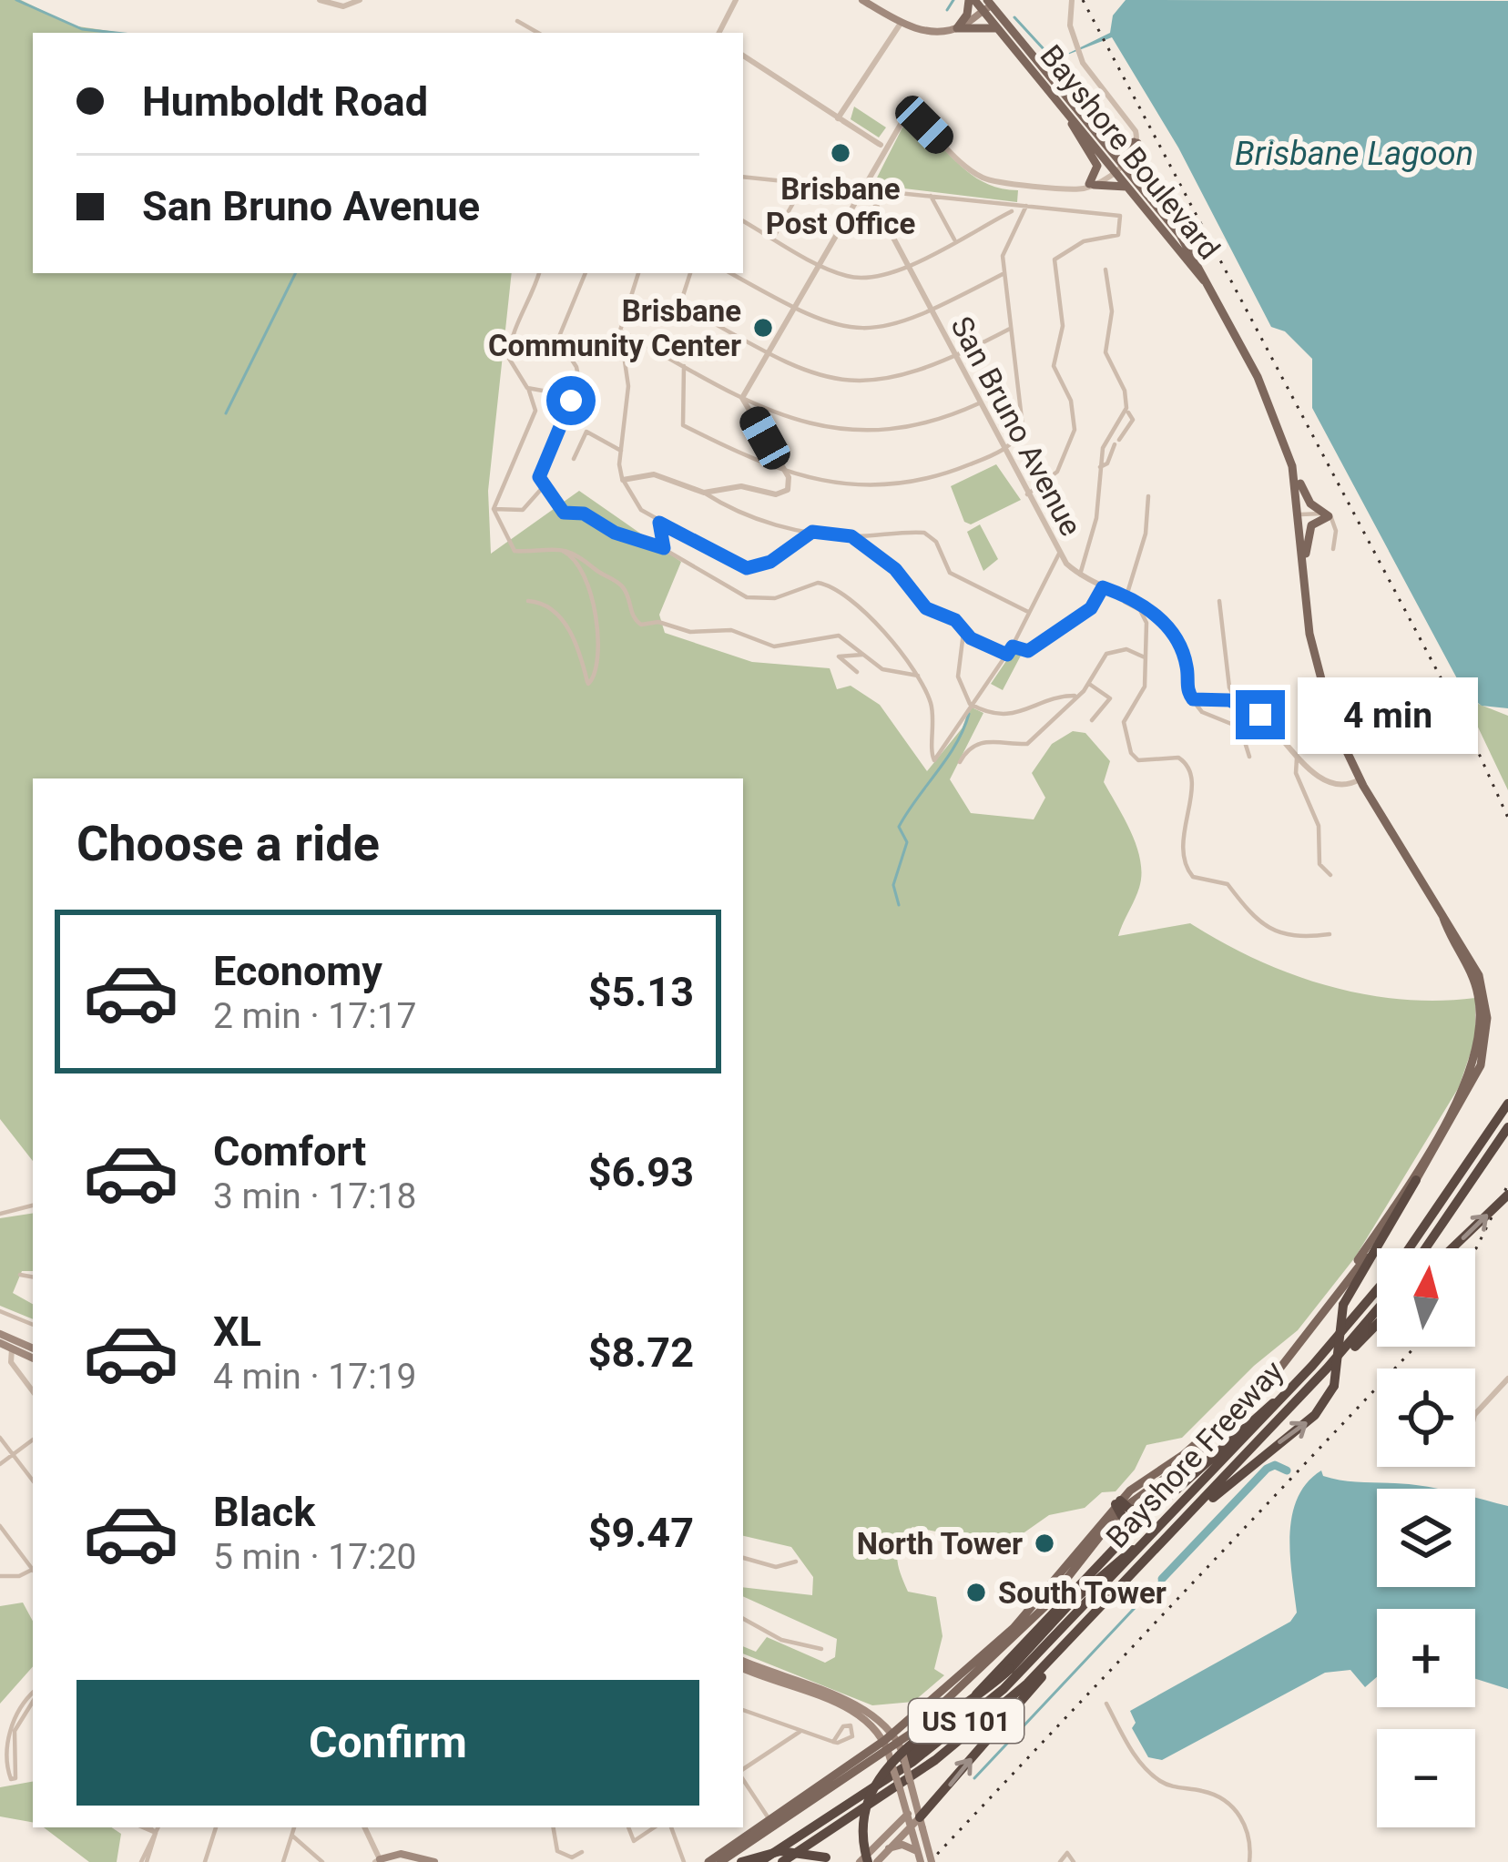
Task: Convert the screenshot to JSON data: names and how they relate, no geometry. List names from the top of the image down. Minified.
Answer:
{"streets":{"highway":["Bayshore Freeway","US 101"],"main road":["Bayshore Boulevard"],"street":["San Bruno Avenue"]},"water":["Brisbane Lagoon"],"places":["Brisbane Post Office","Brisbane Community Center","North Tower","South Tower"],"north":"top","page":{"banner":["Humboldt Road","San Bruno Avenue"],"bubble":"4 min","heading":"Choose a ride","list":[{"name":"Economy","note":"2 min · 17:17","value":"$5.13"},{"name":"Comfort","note":"3 min · 17:18","value":"$6.93"},{"name":"XL","note":"4 min · 17:19","value":"$8.72"},{"name":"Black","note":"5 min · 17:20","value":"$9.47"}],"map_buttons":["+","−"],"buttons":"Confirm"}}
